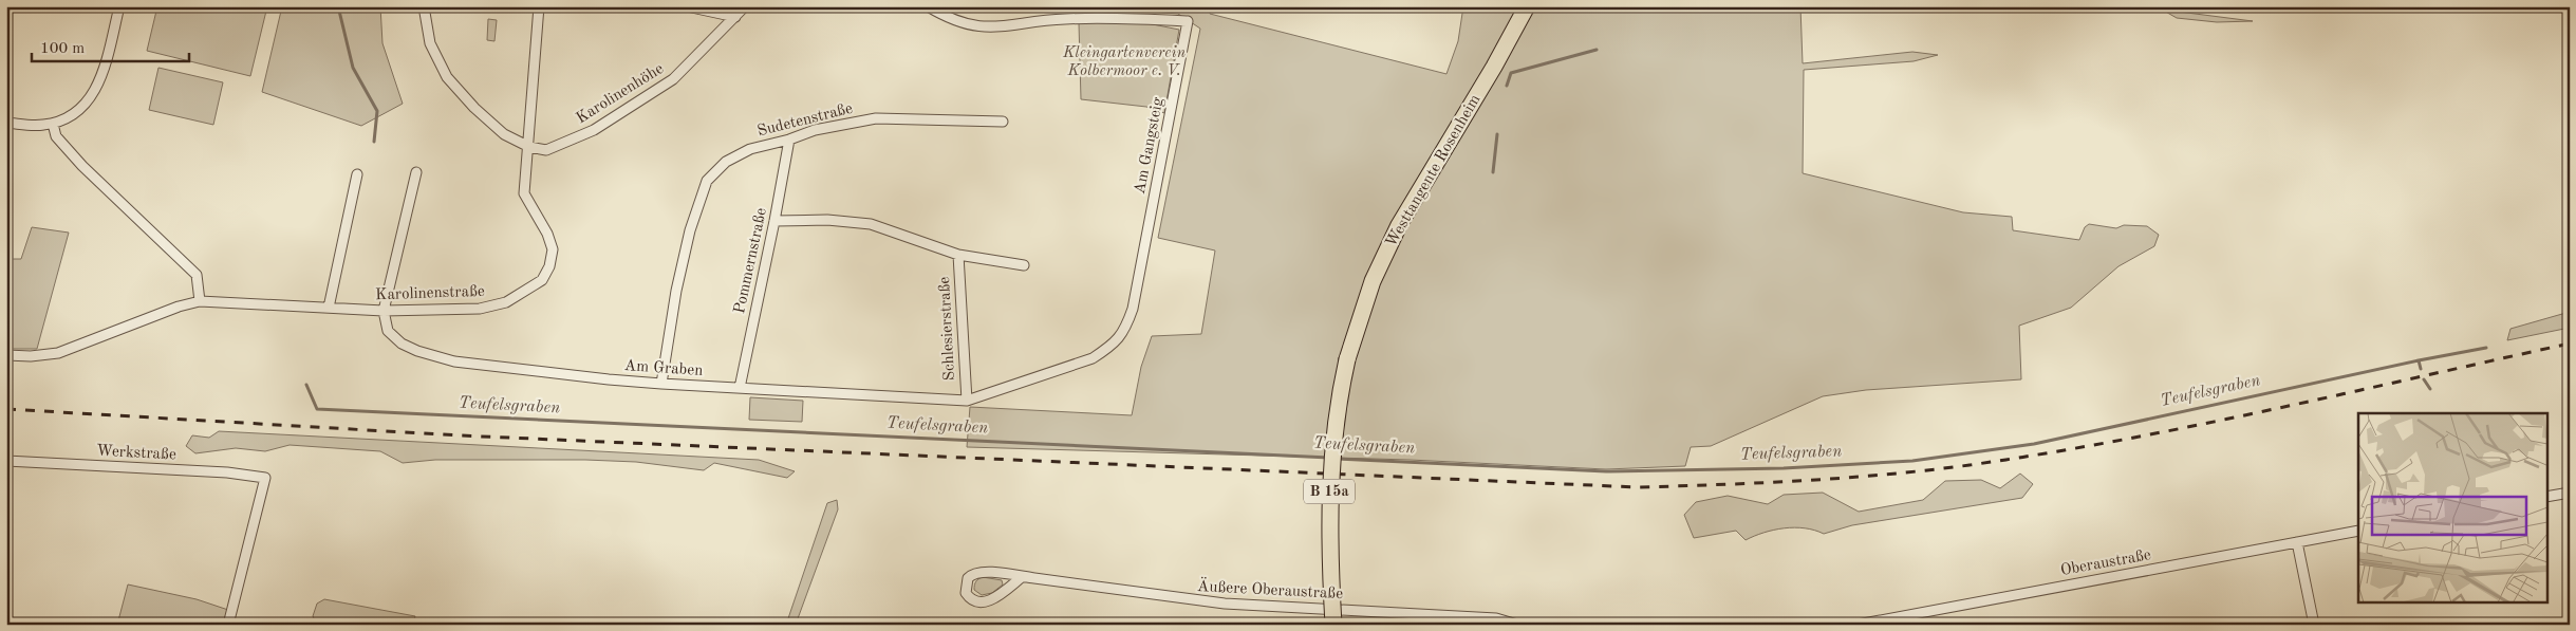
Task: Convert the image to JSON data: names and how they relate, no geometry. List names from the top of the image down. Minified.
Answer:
{"streets":{"highway":["Westtangente Rosenheim","B 15a"],"street":["Karolinenhöhe","Sudetenstraße","Am Gangsteig","Pommernstraße","Karolinenstraße","Schlesierstraße","Am Graben","Werkstraße","Oberaustraße","Äußere Oberaustraße"]},"crossings":[["Karolinenhöhe","Karolinenstraße"],["Sudetenstraße","Pommernstraße"],["Sudetenstraße","Am Graben"],["Am Gangsteig","Schlesierstraße"],["Am Gangsteig","Am Graben"],["Pommernstraße","Schlesierstraße"],["Pommernstraße","Am Graben"],["Karolinenstraße","Am Graben"],["Schlesierstraße","Am Graben"]],"water":["Teufelsgraben"],"parks":["Kleingartenverein Kolbermoor e. V."],"scale_bar":"100 m"}
